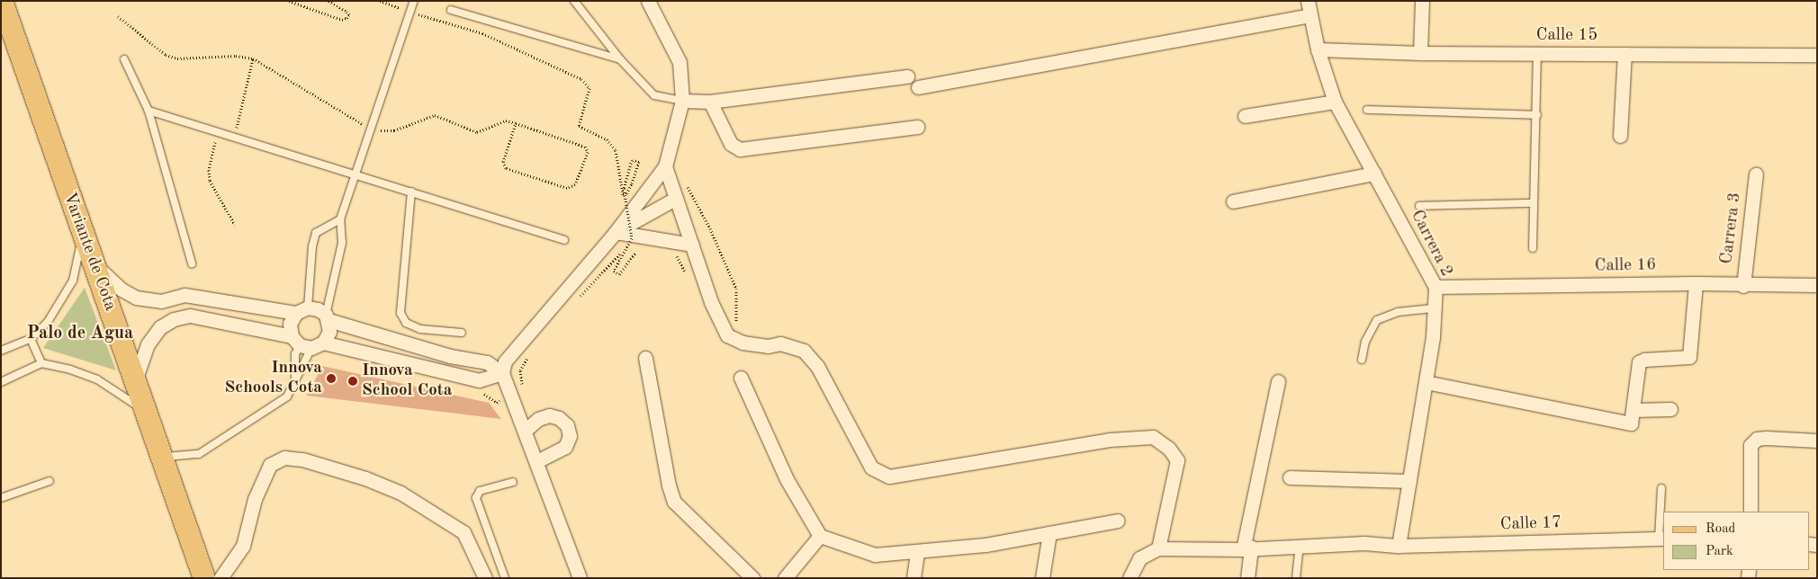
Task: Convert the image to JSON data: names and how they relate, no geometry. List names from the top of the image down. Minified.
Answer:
{"streets":{"main road":["Variante de Cota"],"street":["Calle 15","Carrera 3","Carrera 2","Calle 16","Calle 17"]},"crossings":[["Calle 15","Carrera 2"],["Carrera 3","Calle 16"],["Carrera 2","Calle 16"],["Carrera 2","Calle 17"]],"districts":["Palo de Agua"],"places":["Innova Schools Cota","Innova School Cota"],"legend":["Road","Park"]}
